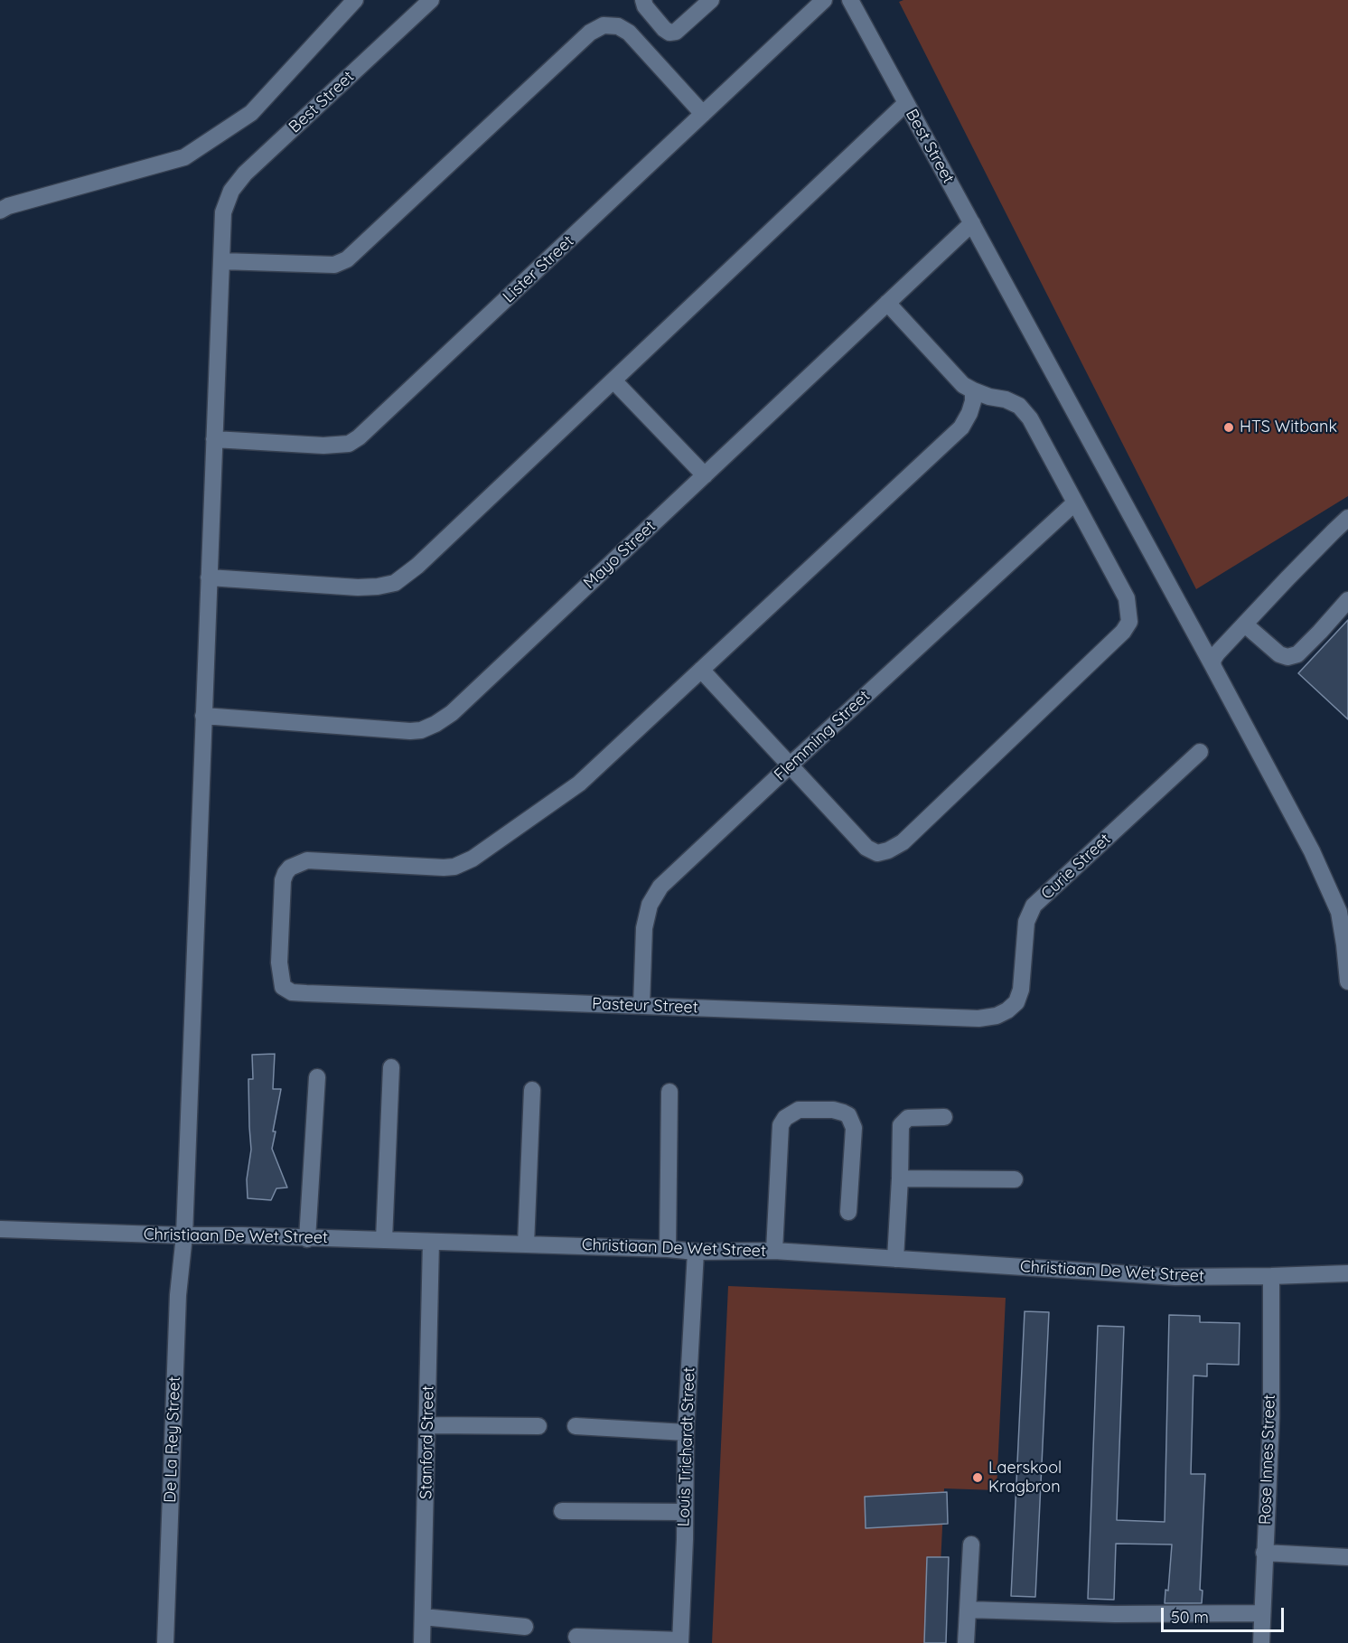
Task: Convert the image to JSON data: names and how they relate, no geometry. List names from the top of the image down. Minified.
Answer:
{"streets":{"street":["Best Street","Lister Street","Mayo Street","Flemming Street","Curie Street","Pasteur Street","Christiaan De Wet Street","De La Rey Street","Stanford Street","Louis Trichardt Street","Rose Innes Street"]},"crossings":[["Best Street","Mayo Street"],["Best Street","De La Rey Street"],["Lister Street","De La Rey Street"],["Mayo Street","De La Rey Street"],["Flemming Street","Pasteur Street"],["Curie Street","Pasteur Street"],["Christiaan De Wet Street","De La Rey Street"],["Christiaan De Wet Street","Stanford Street"],["Christiaan De Wet Street","Louis Trichardt Street"],["Christiaan De Wet Street","Rose Innes Street"]],"places":["HTS Witbank","Laerskool Kragbron"],"scale_bar":"50 m"}
